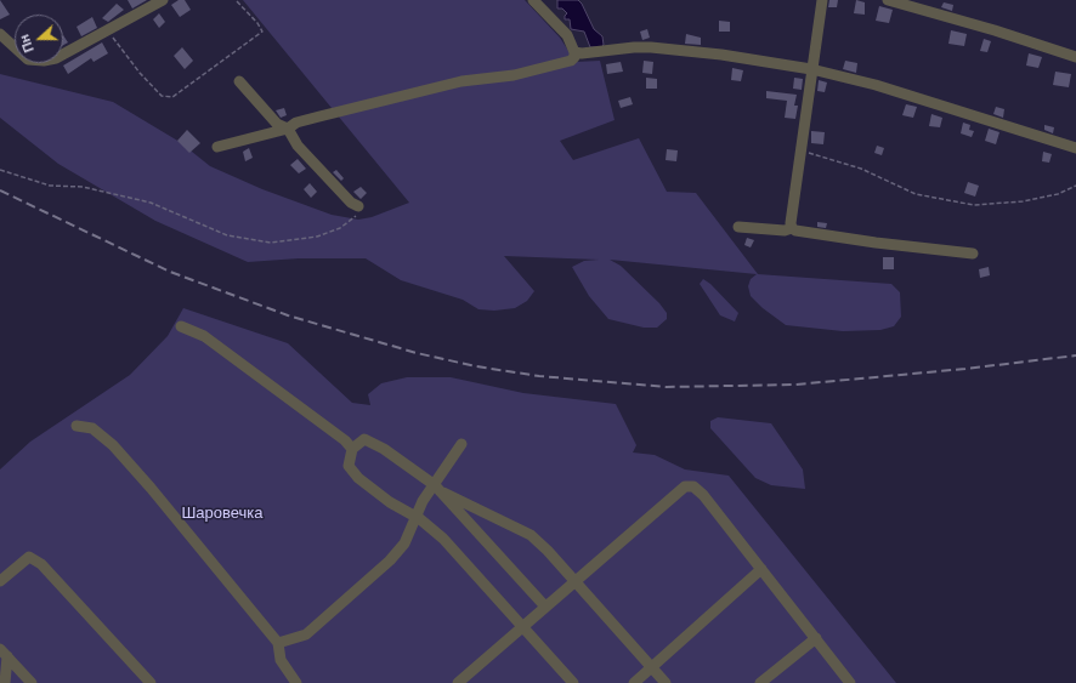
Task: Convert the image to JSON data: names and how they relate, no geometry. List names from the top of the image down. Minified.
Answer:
{"parks":["Шаровечка"],"north":"left"}
